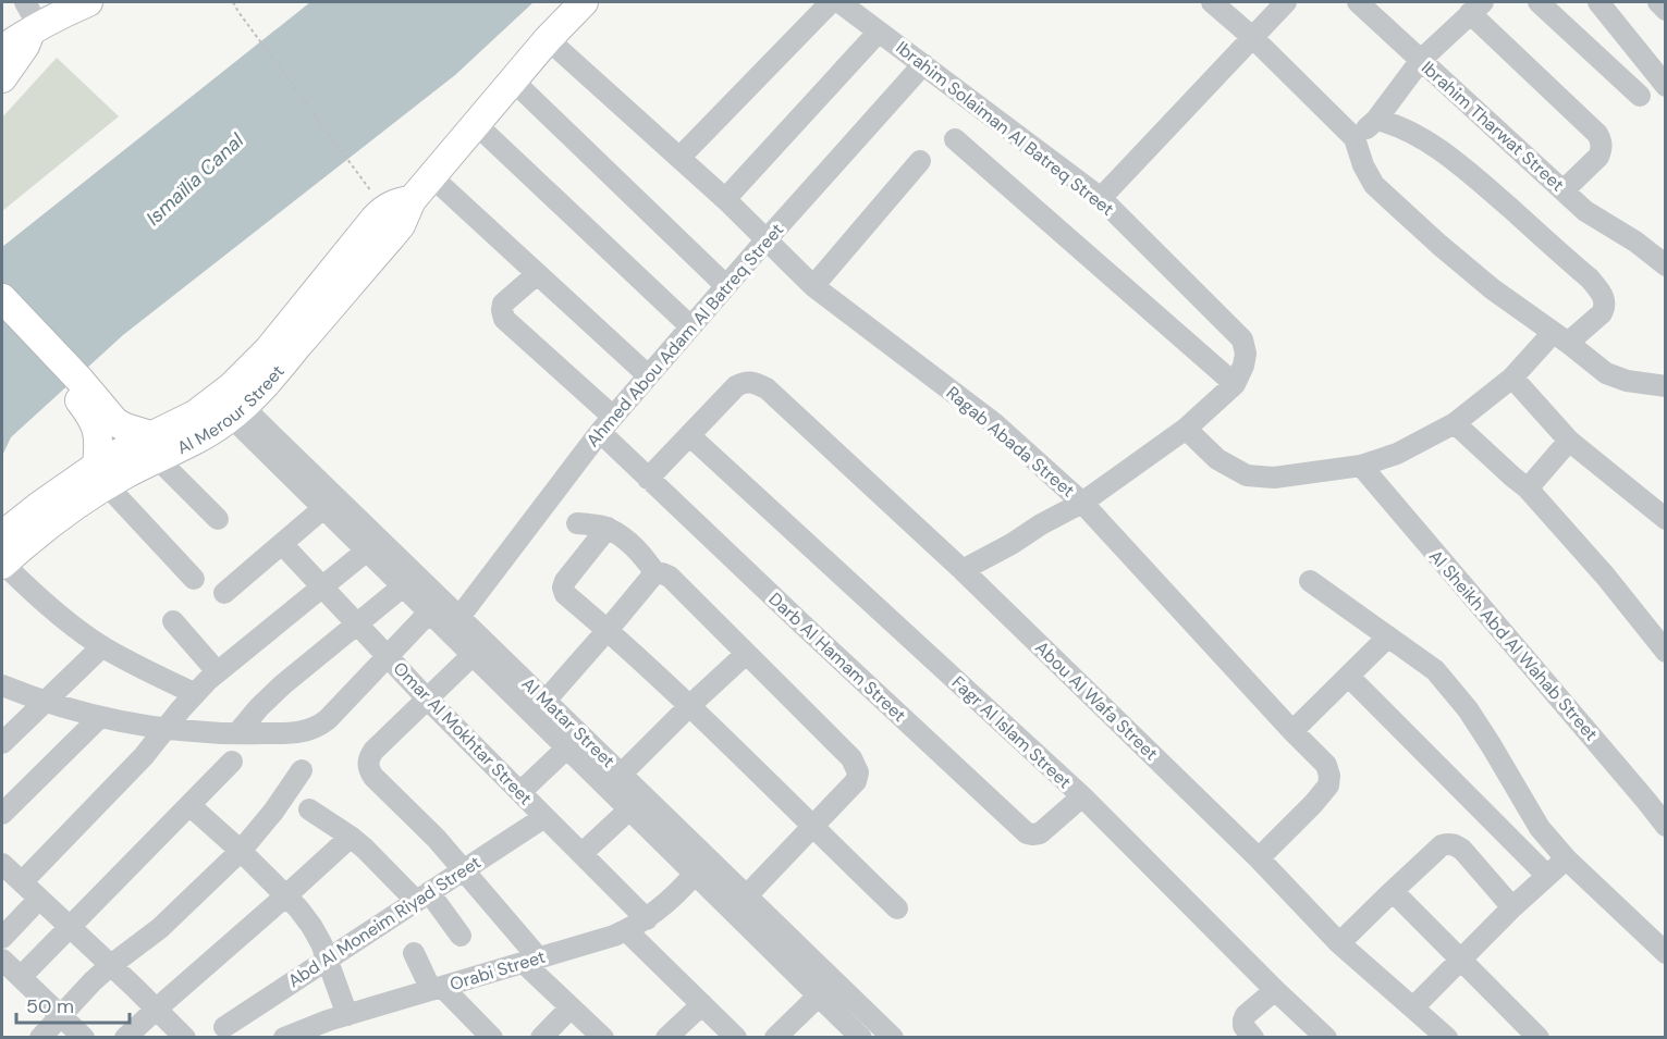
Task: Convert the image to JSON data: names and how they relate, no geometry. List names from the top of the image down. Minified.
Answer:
{"streets":{"main road":["Al Merour Street"],"street":["Ibrahim Tharwat Street","Ibrahim Solaiman Al Batreq Street","Ahmed Abou Adam Al Batreq Street","Ragab Abada Street","Al Sheikh Abd Al Wahab Street","Darb Al Hamam Street","Abou Al Wafa Street","Al Matar Street","Fagr Al Islam Street","Omar Al Mokhtar Street","Abd Al Moneim Riyad Street","Orabi Street"]},"crossings":[["Ibrahim Solaiman Al Batreq Street","Ahmed Abou Adam Al Batreq Street"],["Ahmed Abou Adam Al Batreq Street","Ragab Abada Street"],["Ahmed Abou Adam Al Batreq Street","Darb Al Hamam Street"],["Ahmed Abou Adam Al Batreq Street","Al Matar Street"],["Al Merour Street","Ragab Abada Street"],["Al Merour Street","Al Matar Street"],["Ragab Abada Street","Abou Al Wafa Street"],["Darb Al Hamam Street","Fagr Al Islam Street"],["Abou Al Wafa Street","Fagr Al Islam Street"],["Al Matar Street","Orabi Street"],["Omar Al Mokhtar Street","Abd Al Moneim Riyad Street"],["Omar Al Mokhtar Street","Orabi Street"]],"water":["Ismaïlia Canal"],"scale_bar":"50 m"}
